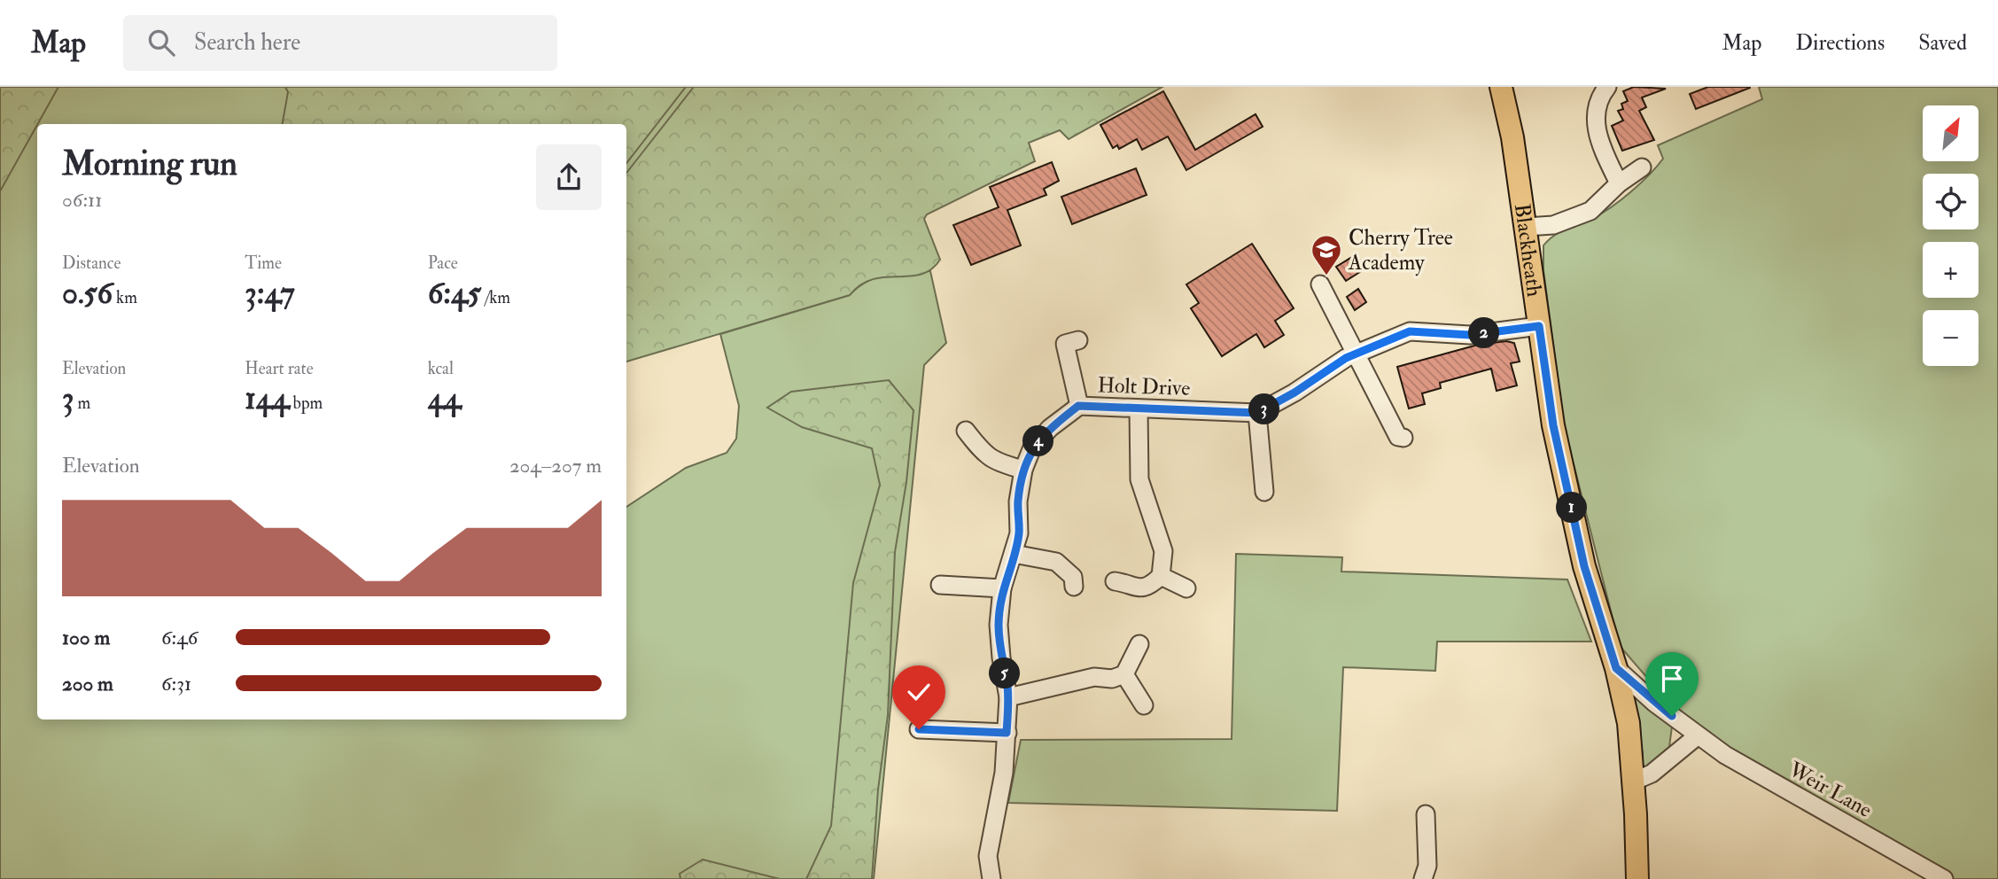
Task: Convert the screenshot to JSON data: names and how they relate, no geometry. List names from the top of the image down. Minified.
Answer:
{"streets":{"main road":["Blackheath"],"street":["Holt Drive","Weir Lane"]},"crossings":[["Blackheath","Weir Lane"]],"places":{"school or university":["Cherry Tree Academy"]},"north":"top right","page":{"header":"Map","search":"Search here","nav":["Map","Directions","Saved"],"map_buttons":["+","−"],"heading":["Morning run","06:11"],"stats":[["Distance","0.56 km"],["Time","3:47"],["Pace","6:45 /km"],["Elevation","3 m"],["Heart rate","144 bpm"],["kcal","44"]],"pins":["2","3","4","1","5"],"chart":["Elevation","204–207 m"],"list":[{"name":"100 m","note":"6:46"},{"name":"200 m","note":"6:31"}]}}
